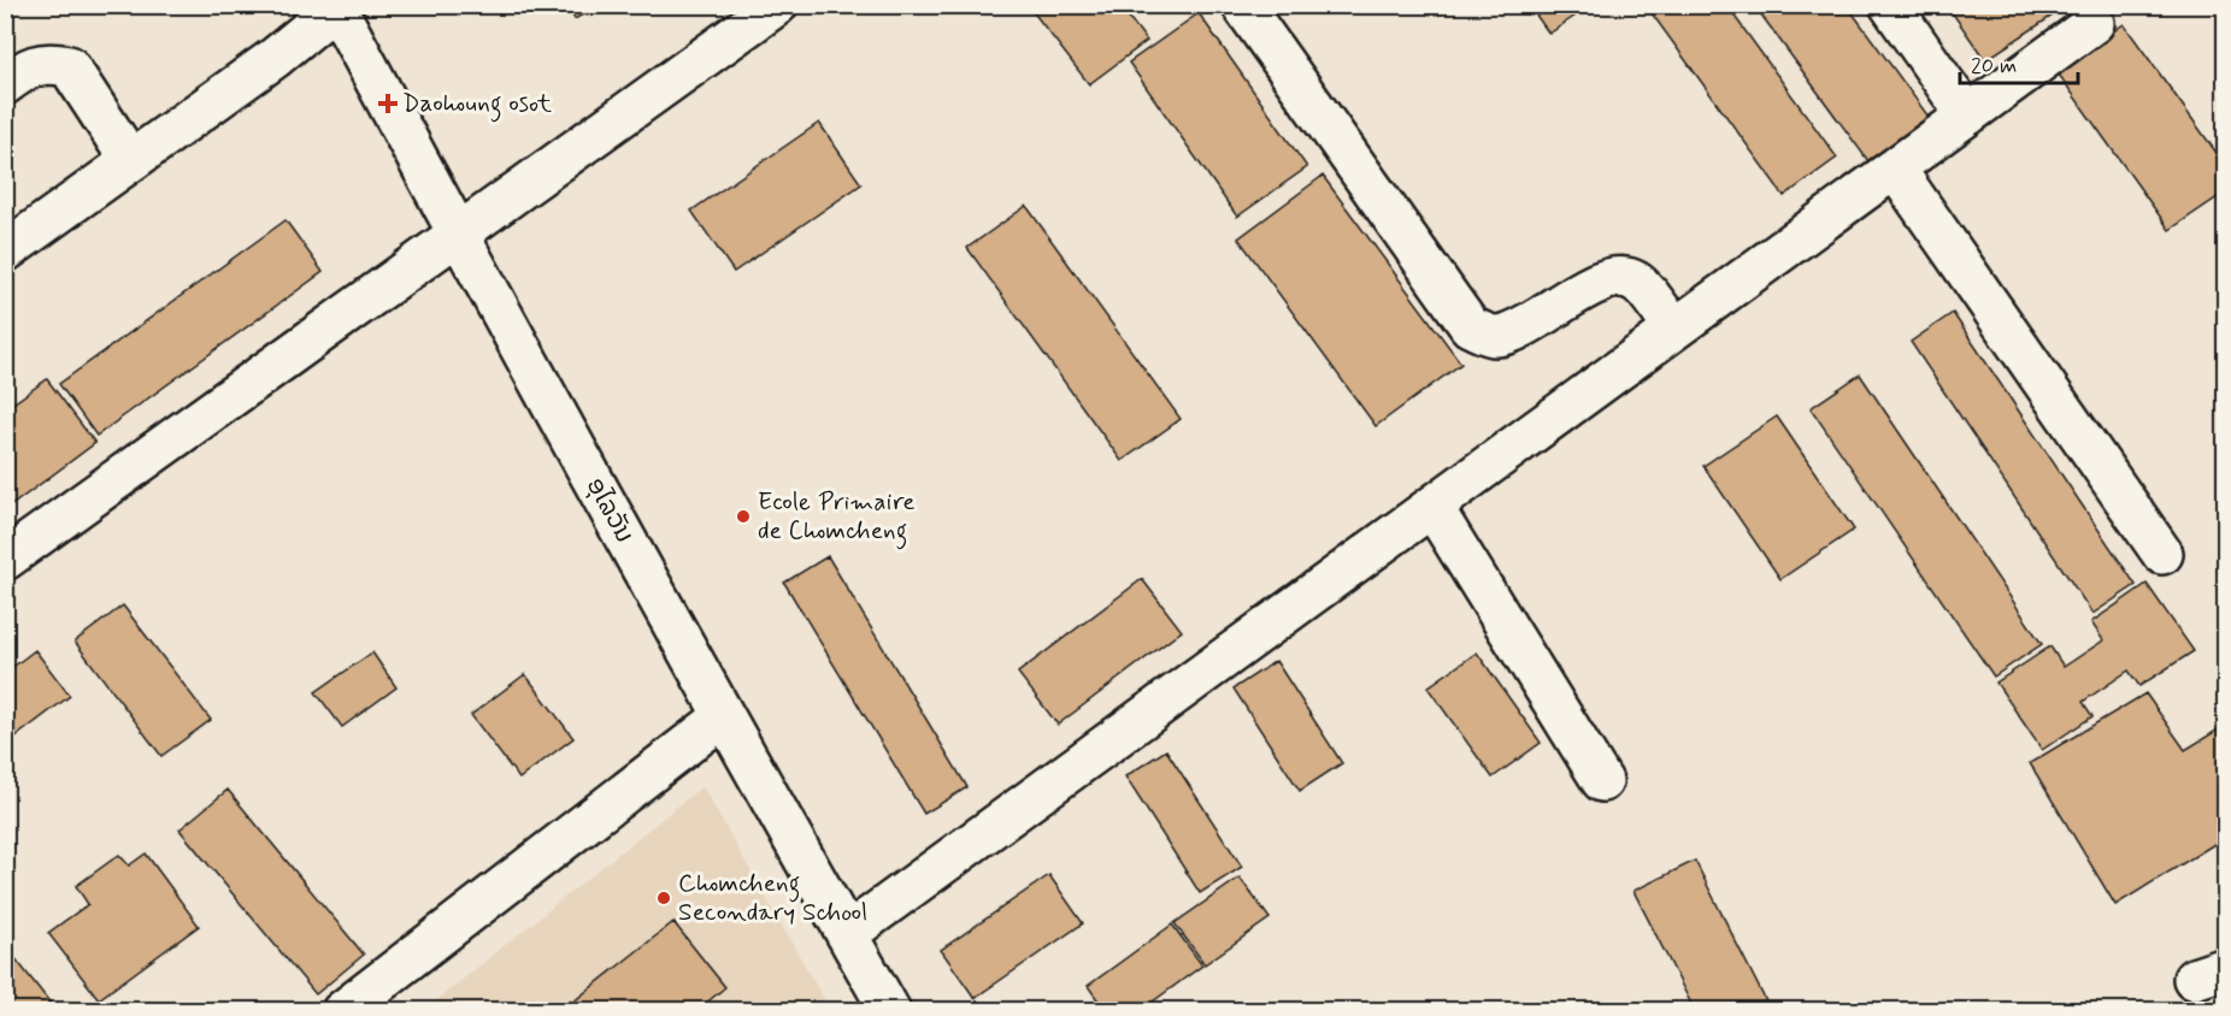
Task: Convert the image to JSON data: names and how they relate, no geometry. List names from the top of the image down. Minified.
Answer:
{"streets":{"street":["ອຸໄລວັນ"]},"places":{"health":["Daohoung osot"],"other":["Ecole Primaire de Chomcheng","Chomcheng Secondary School"]},"scale_bar":"20 m"}
